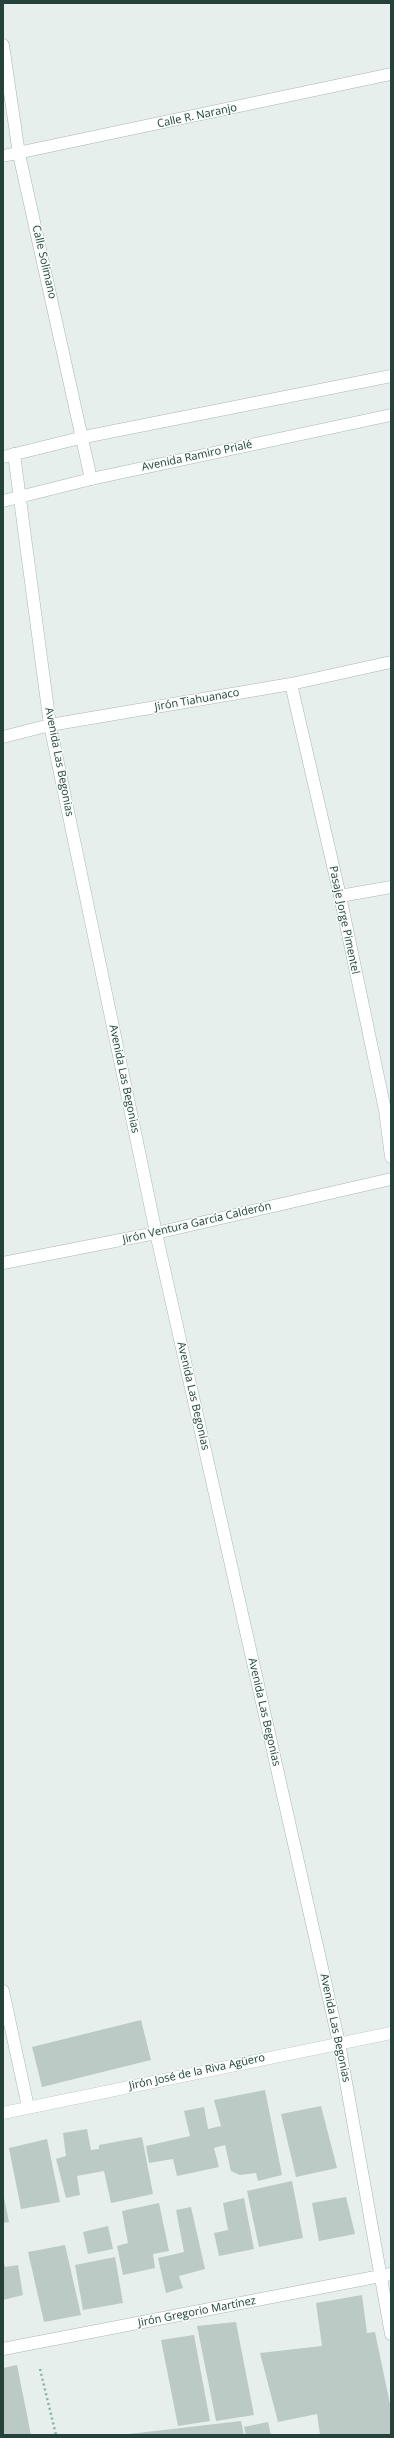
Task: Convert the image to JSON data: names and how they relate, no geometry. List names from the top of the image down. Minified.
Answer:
{"streets":{"street":["Calle R. Naranjo","Calle Solimano","Avenida Ramiro Prialé","Jirón Tiahuanaco","Avenida Las Begonias","Pasaje Jorge Pimentel","Jirón Ventura García Calderón","Jirón José de la Riva Agüero","Jirón Gregorio Martínez"]},"crossings":[["Calle R. Naranjo","Calle Solimano"],["Calle Solimano","Avenida Ramiro Prialé"],["Avenida Ramiro Prialé","Avenida Las Begonias"],["Jirón Tiahuanaco","Avenida Las Begonias"],["Jirón Tiahuanaco","Pasaje Jorge Pimentel"],["Avenida Las Begonias","Jirón Ventura García Calderón"],["Avenida Las Begonias","Jirón José de la Riva Agüero"],["Avenida Las Begonias","Jirón Gregorio Martínez"]]}
